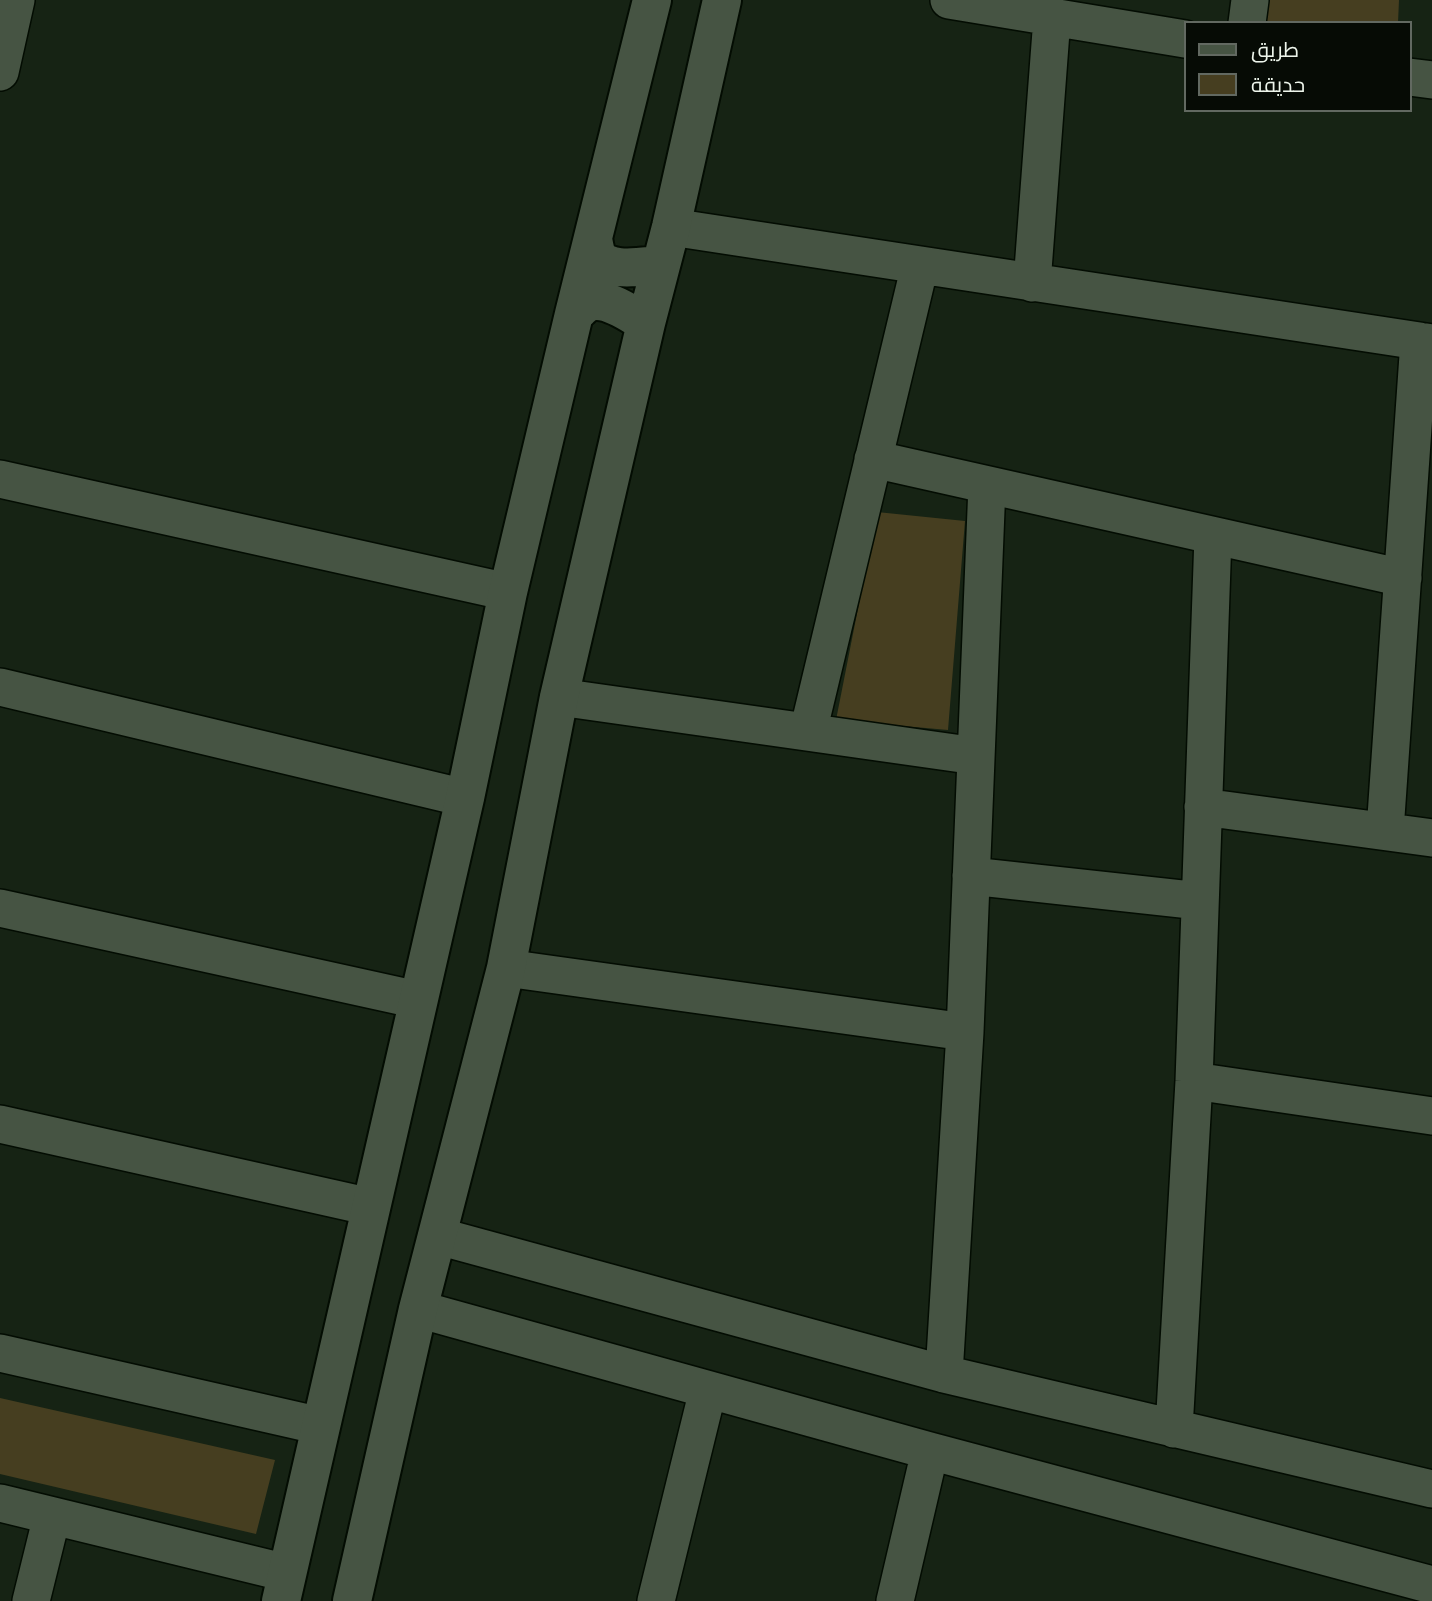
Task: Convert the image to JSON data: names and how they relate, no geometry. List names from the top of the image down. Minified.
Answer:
{"legend":["طريق","حديقة"]}
